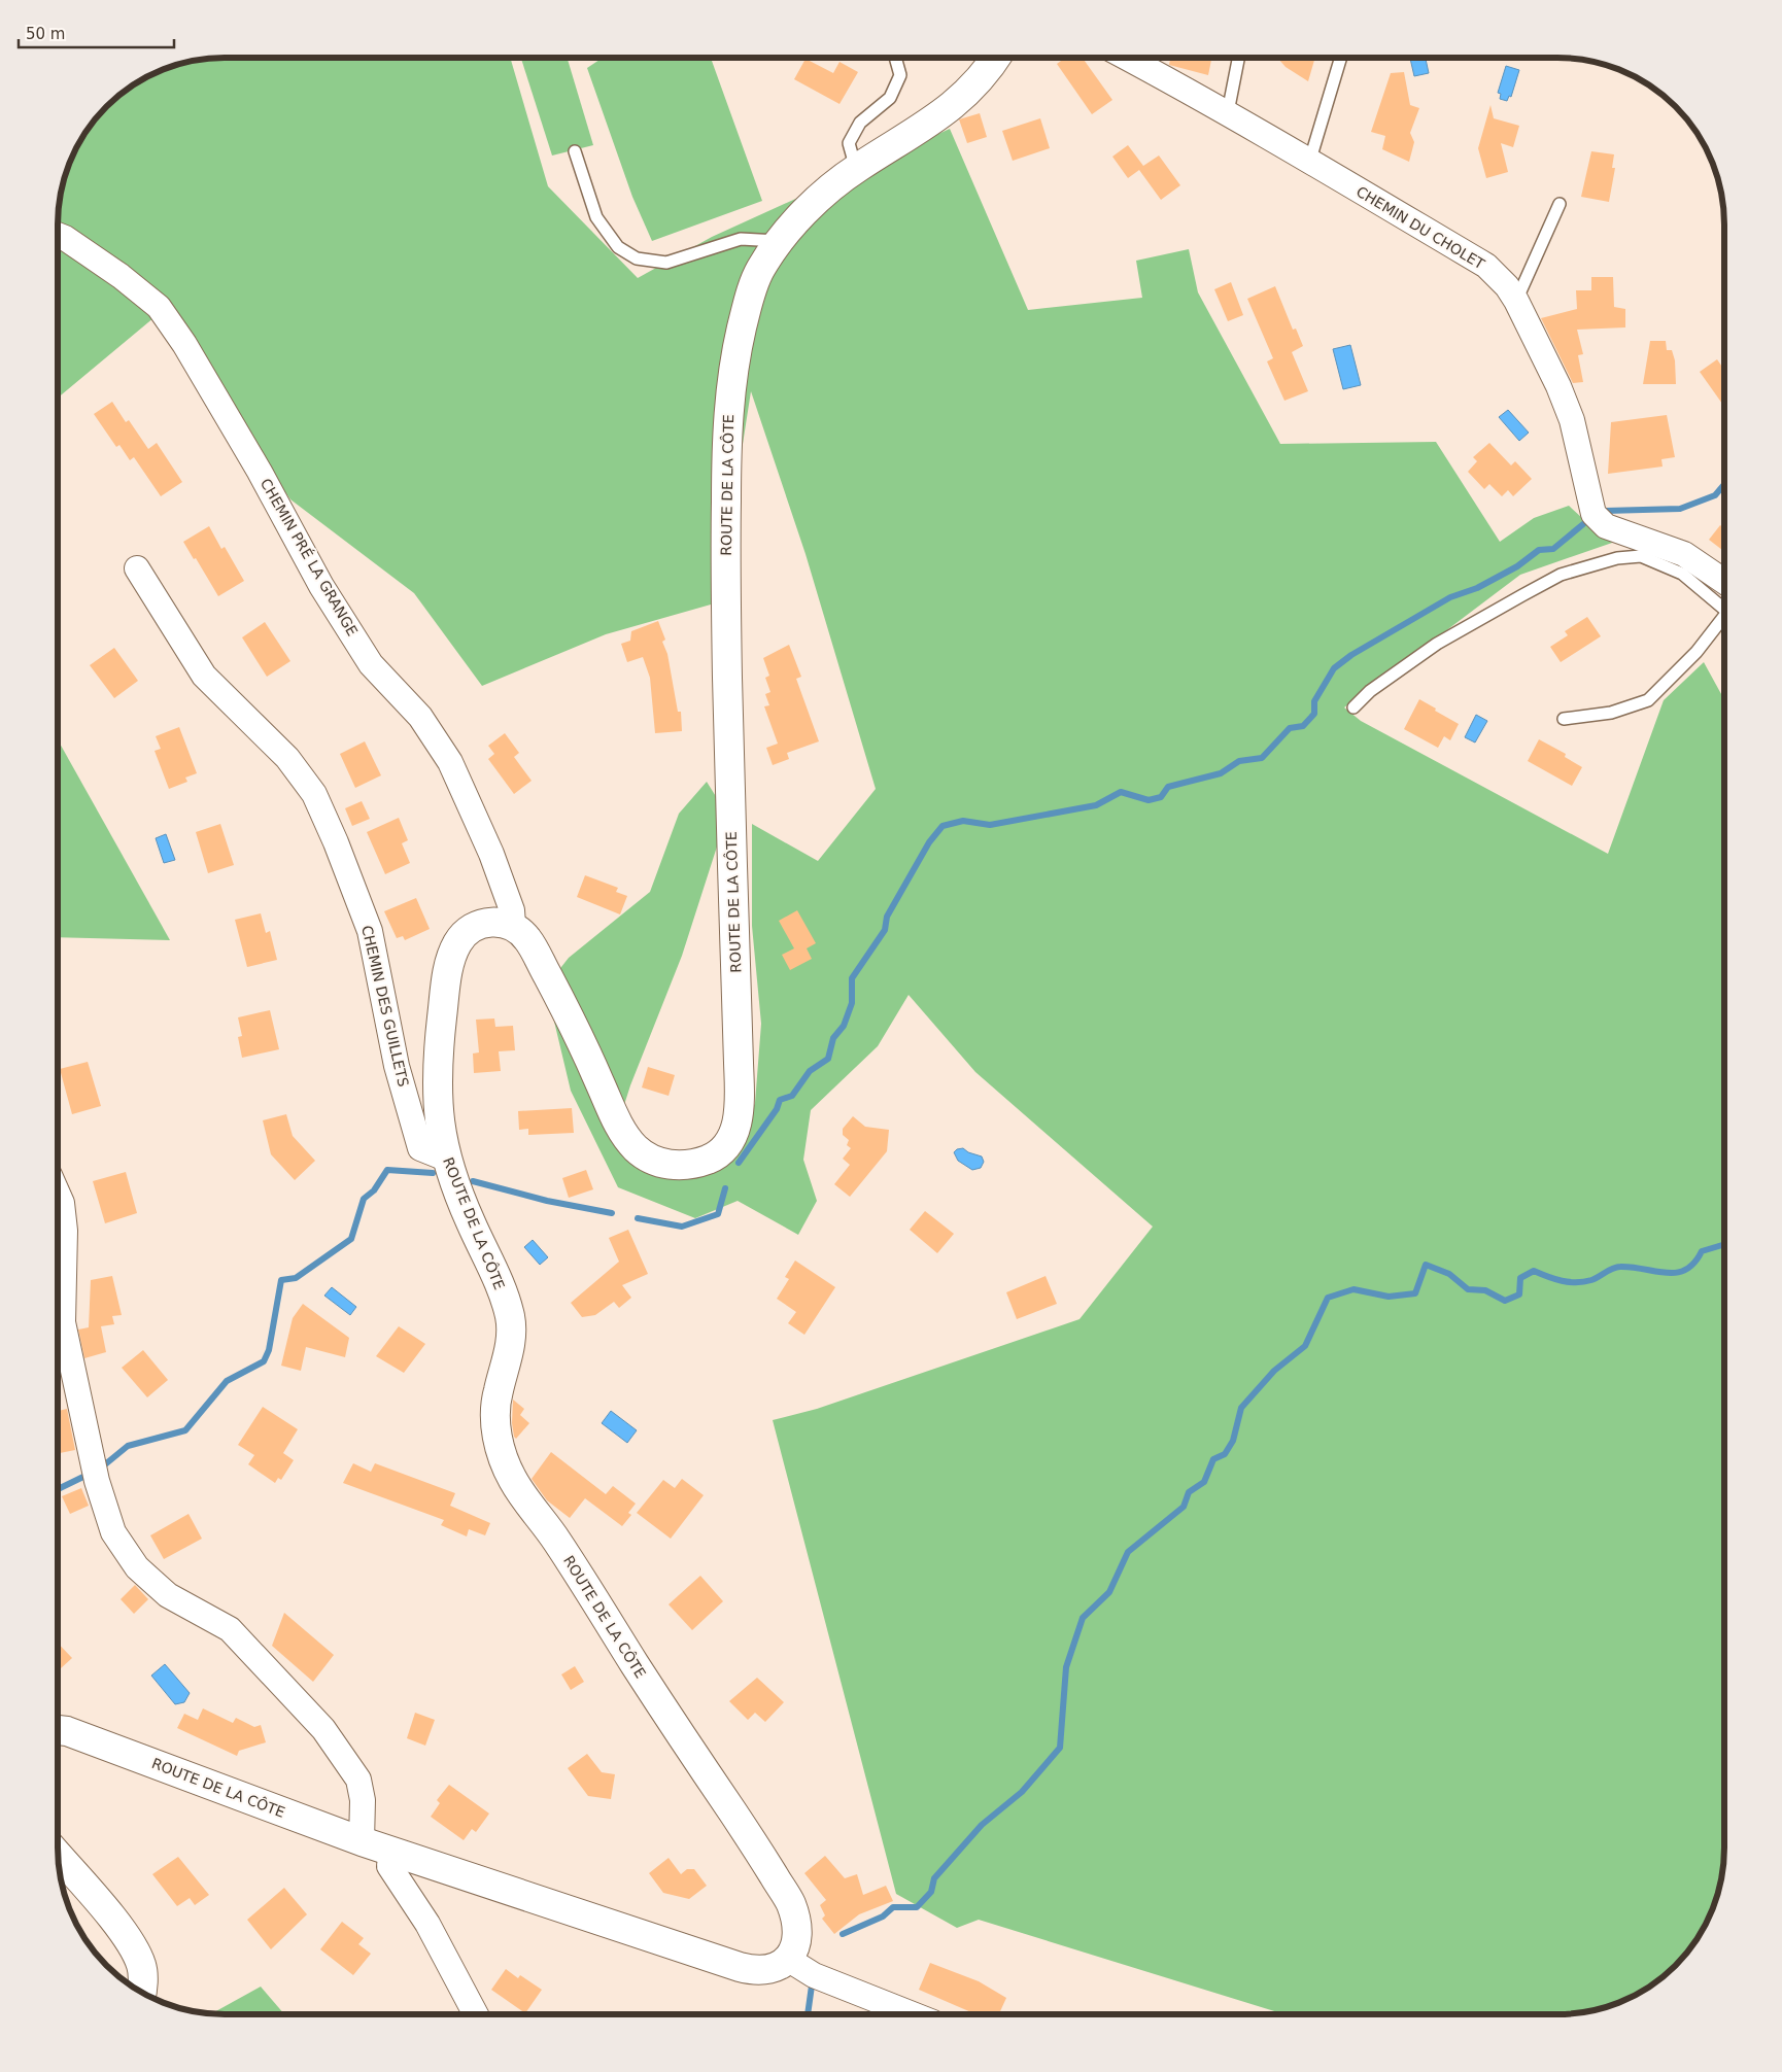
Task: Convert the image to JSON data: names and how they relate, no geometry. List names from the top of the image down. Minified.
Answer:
{"streets":{"street":["CHEMIN DU CHOLET","ROUTE DE LA CÔTE","CHEMIN PRÉ LA GRANGE","CHEMIN DES GUILLETS"]},"crossings":[["ROUTE DE LA CÔTE","CHEMIN PRÉ LA GRANGE"],["ROUTE DE LA CÔTE","CHEMIN DES GUILLETS"]],"scale_bar":"50 m"}
